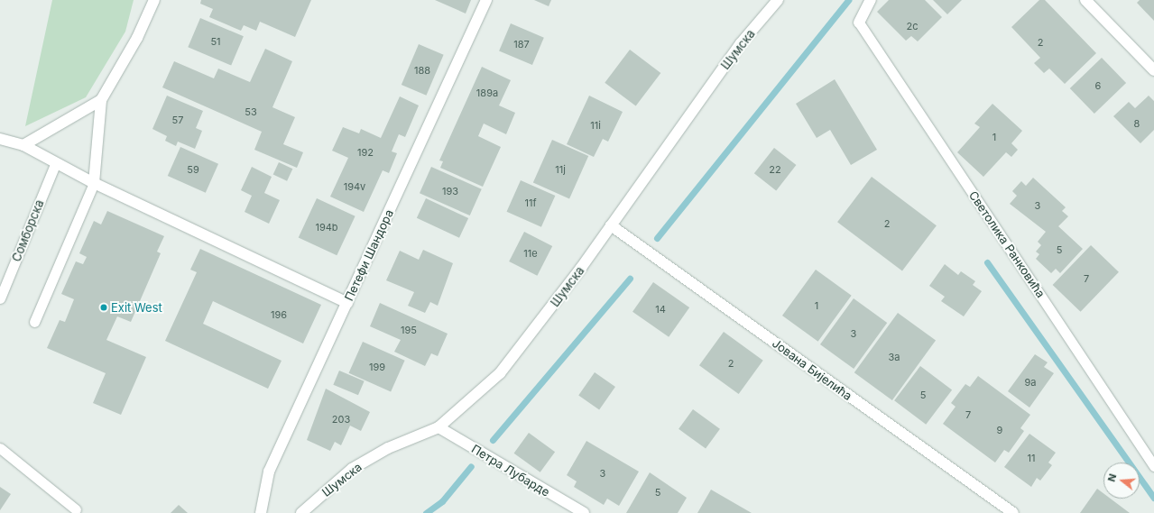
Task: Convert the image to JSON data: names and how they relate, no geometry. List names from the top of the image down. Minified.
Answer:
{"streets":{"street":["Шумска","Петефи Шандора","Јована Бијелића","Петра Лубарде"],"lane":["Сомборска","Светолика Ранковића"]},"crossings":[["Шумска","Јована Бијелића"],["Шумска","Петра Лубарде"]],"places":["Exit West"],"house_numbers":["2c","51","2","187","188","6","189a","53","57","8","11i","1","192","59","11j","22","194v","193","11f","3","2","194b","5","11e","7","1","14","196","195","3","3a","2","199","9a","5","7","203","9","11","3","5"],"north":"left"}
